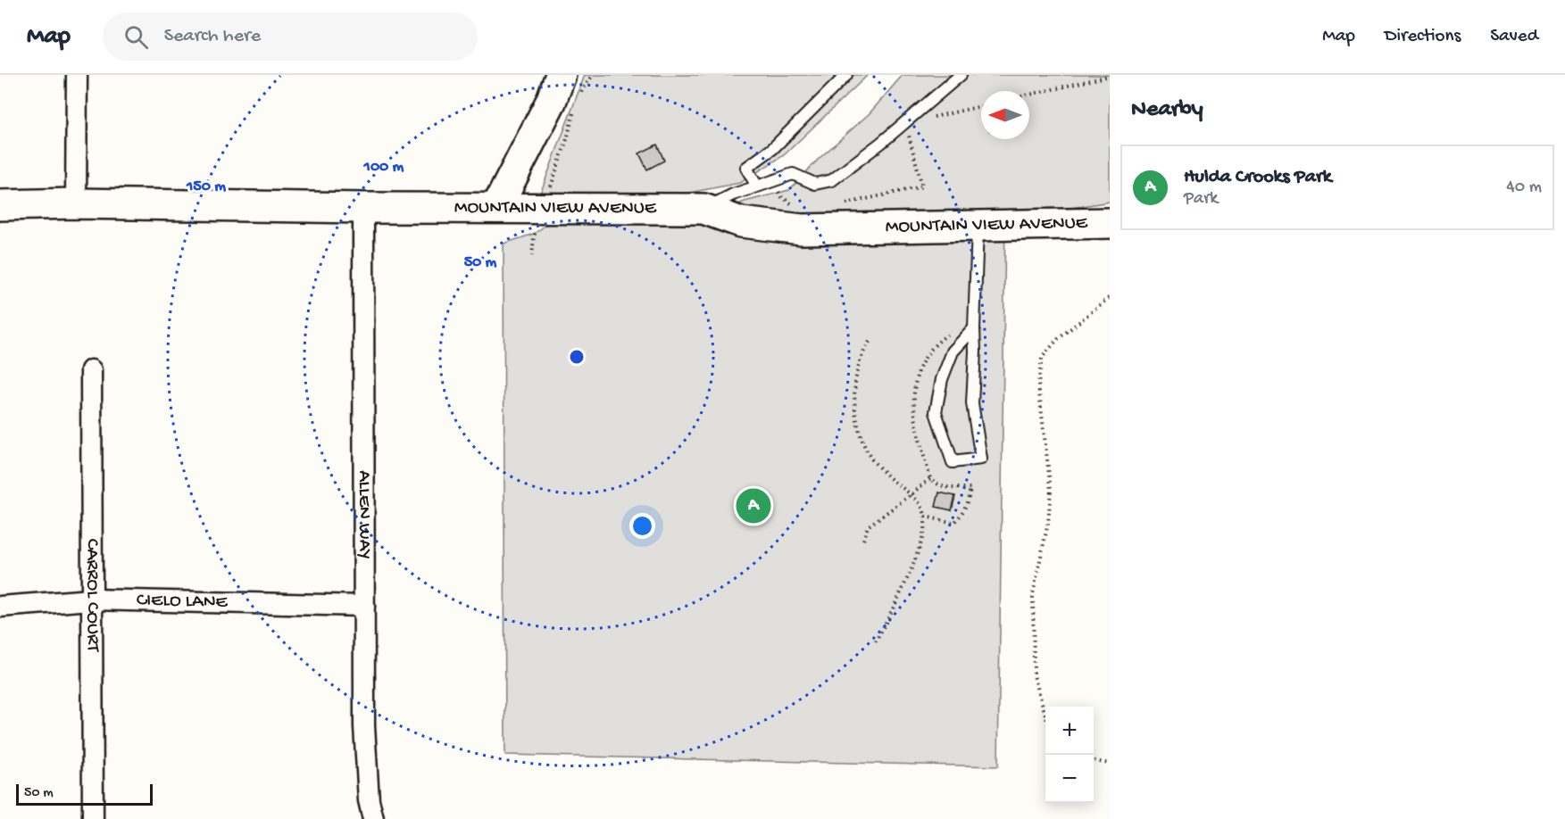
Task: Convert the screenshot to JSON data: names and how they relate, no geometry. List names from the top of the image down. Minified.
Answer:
{"streets":{"street":["MOUNTAIN VIEW AVENUE","ALLEN WAY","CARROL COURT","CIELO LANE"]},"crossings":[["MOUNTAIN VIEW AVENUE","ALLEN WAY"],["ALLEN WAY","CIELO LANE"],["CARROL COURT","CIELO LANE"]],"scale_bar":"50 m","north":"left","page":{"header":"Map","search":"Search here","nav":["Map","Directions","Saved"],"heading":"Nearby","list":[{"mark":"A","name":"Hulda Crooks Park","note":"Park","value":"40 m"}],"pins":"A","map_buttons":["+","−"],"scale":"50 m"},"rings":["100 m","150 m","50 m"]}
